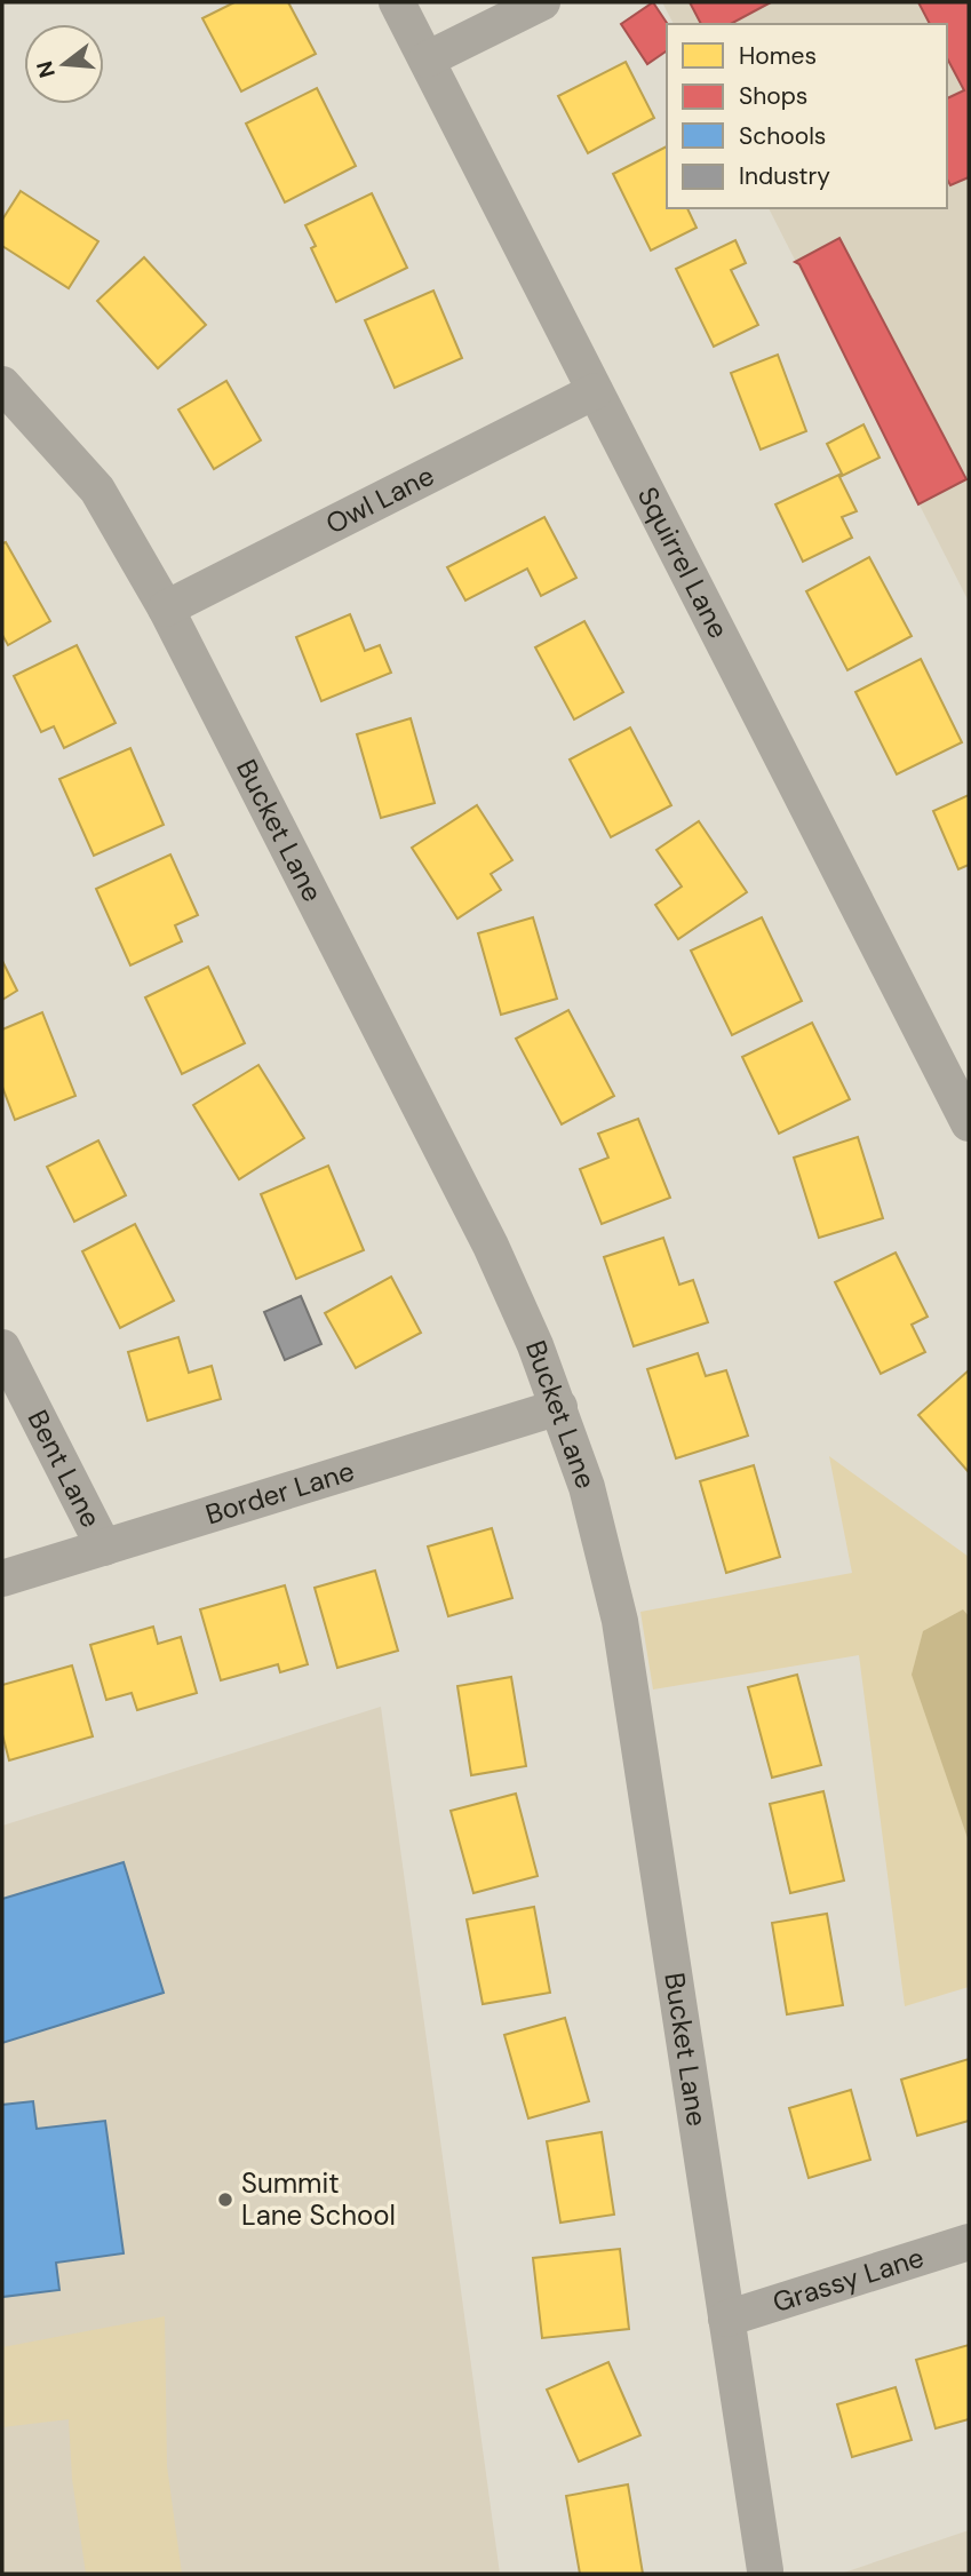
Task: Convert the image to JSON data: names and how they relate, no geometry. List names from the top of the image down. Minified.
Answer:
{"streets":{"street":["Owl Lane","Squirrel Lane","Bucket Lane","Bent Lane","Border Lane","Grassy Lane"]},"crossings":[["Owl Lane","Squirrel Lane"],["Owl Lane","Bucket Lane"],["Bucket Lane","Border Lane"],["Bucket Lane","Grassy Lane"],["Bent Lane","Border Lane"]],"places":["Summit Lane School"],"legend":["Homes","Shops","Schools","Industry"],"north":"left"}
